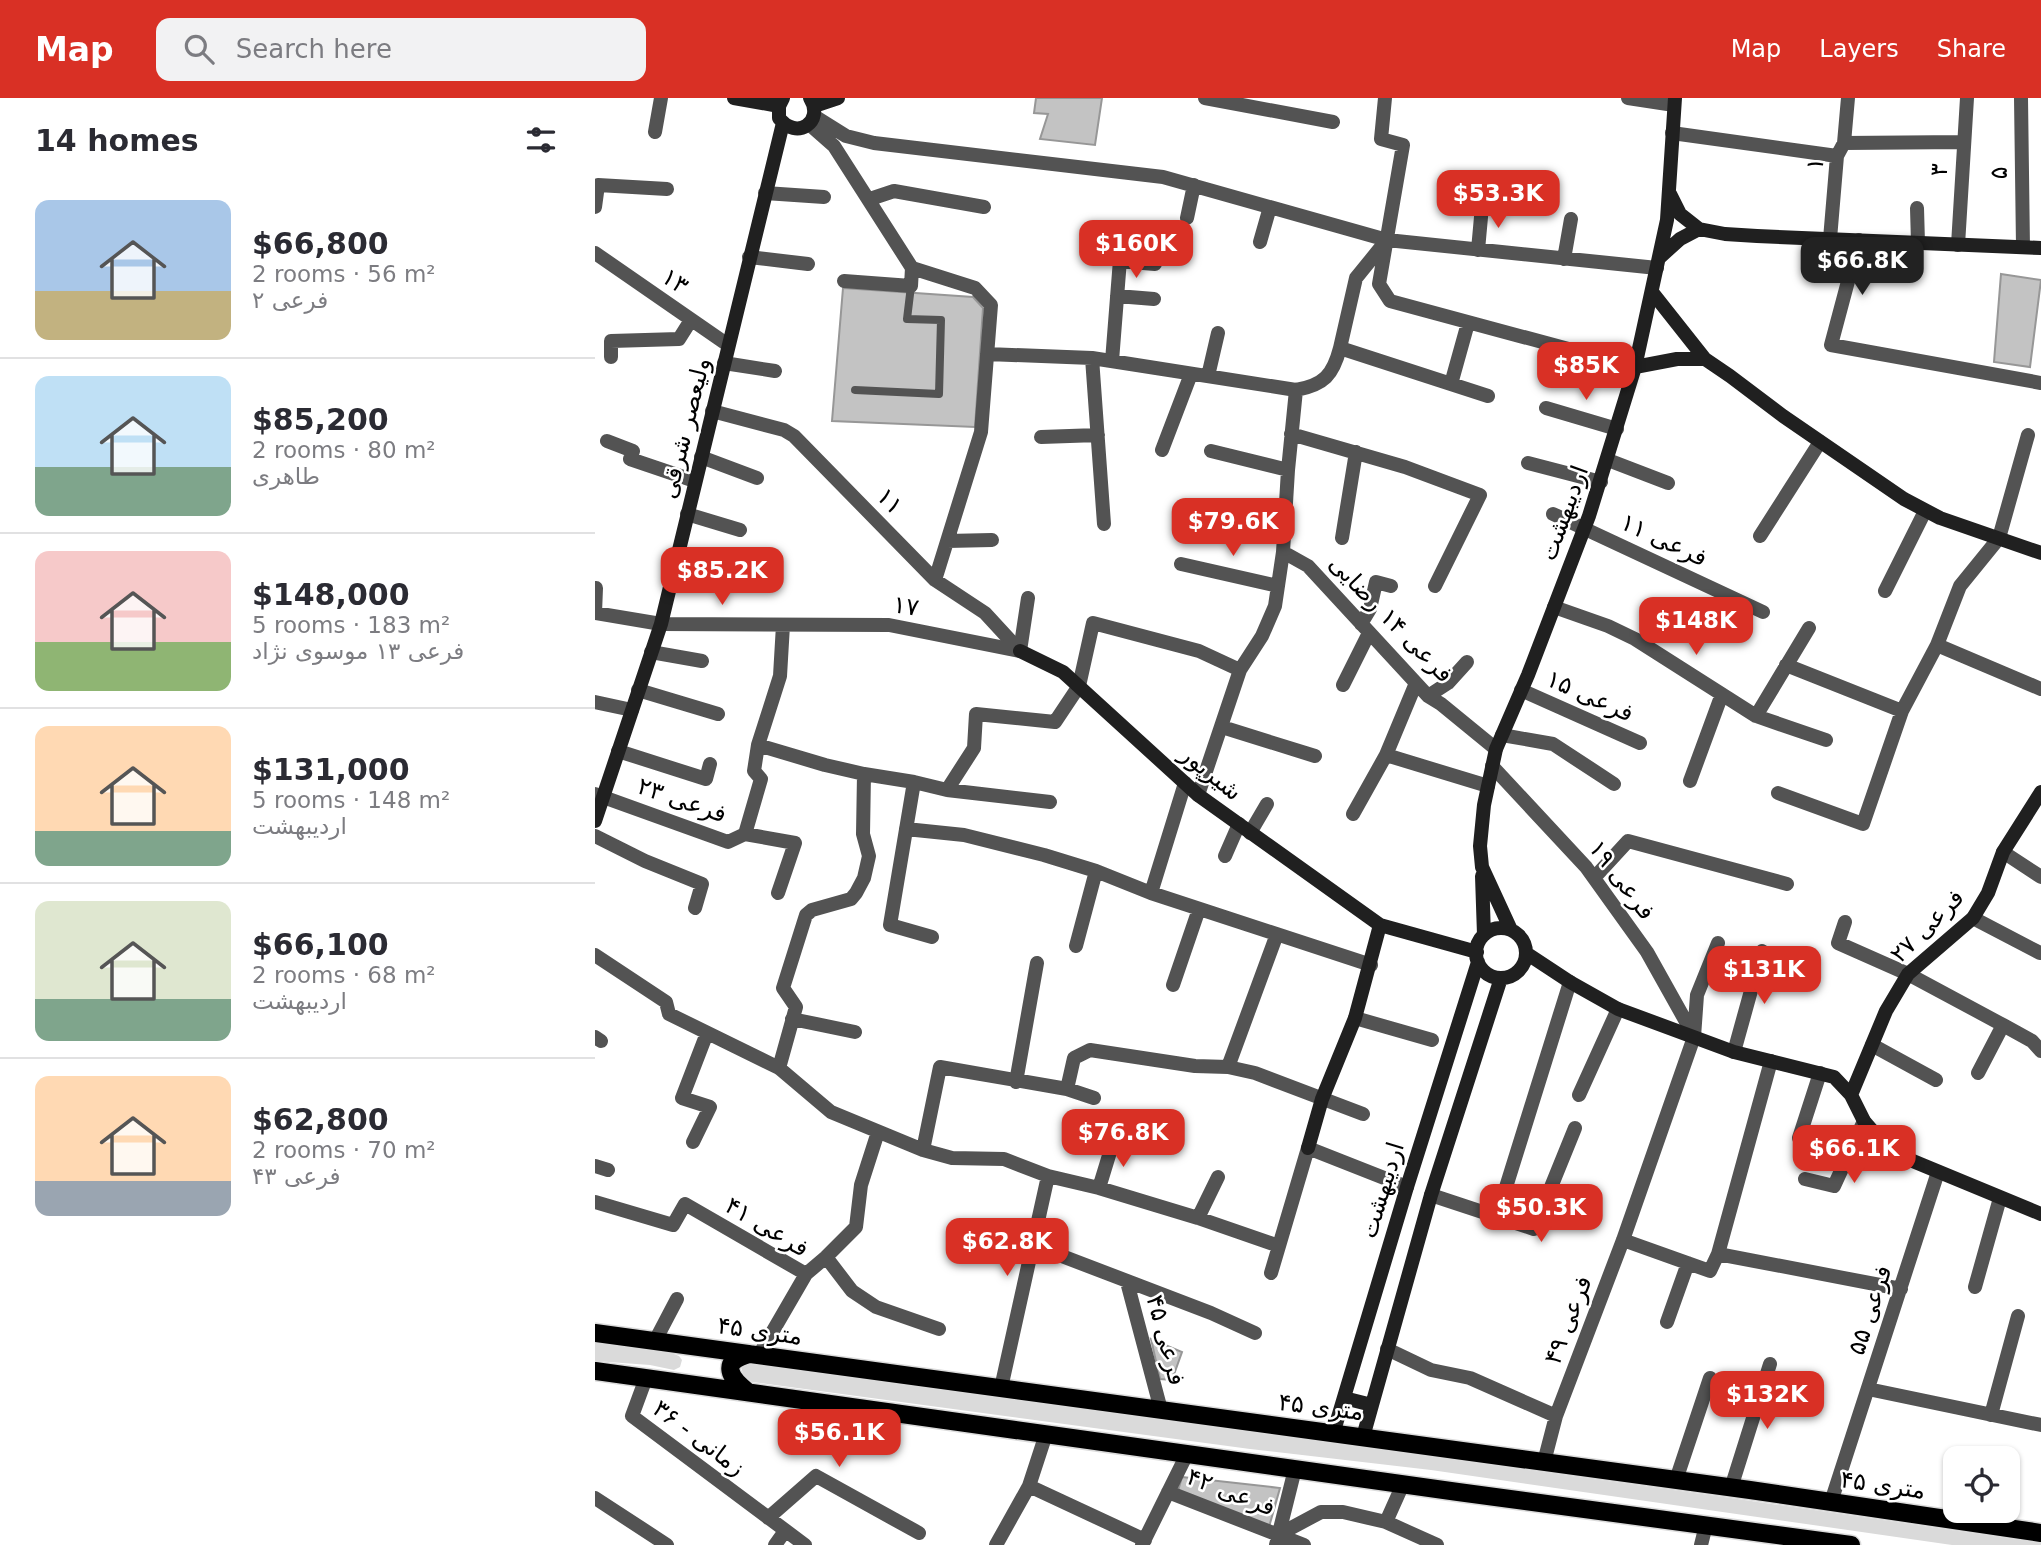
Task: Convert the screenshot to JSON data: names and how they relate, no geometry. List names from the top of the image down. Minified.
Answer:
{"streets":{"main road":["ولیعصر شرقی","اردیبهشت","شیرپور","فرعی ۲۷","۴۵ متری"],"street":["۱","۳","۵","۱۳","۱۱","فرعی ۱۱","۱۷","فرعی ۱۴ رضایی","فرعی ۱۵","فرعی ۲۳","فرعی ۱۹","فرعی ۴۱","فرعی ۵۵","فرعی ۴۹","فرعی ۴۵","۳۶ - زمانی","فرعی ۴۲"]},"crossings":[["۱۳","ولیعصر شرقی"],["ولیعصر شرقی","۱۱"],["ولیعصر شرقی","۱۷"],["ولیعصر شرقی","فرعی ۲۳"],["۱۱","۱۷"],["۱۱","شیرپور"],["اردیبهشت","فرعی ۱۱"],["اردیبهشت","فرعی ۱۴ رضایی"],["اردیبهشت","فرعی ۱۵"],["اردیبهشت","شیرپور"],["اردیبهشت","فرعی ۱۹"],["اردیبهشت","فرعی ۲۷"],["اردیبهشت","فرعی ۵۵"],["اردیبهشت","فرعی ۴۹"],["اردیبهشت","۴۵ متری"],["۱۷","شیرپور"],["فرعی ۱۹","فرعی ۴۹"],["فرعی ۴۱","۴۵ متری"],["فرعی ۵۵","۴۵ متری"],["فرعی ۴۹","۴۵ متری"],["۴۵ متری","فرعی ۴۵"]],"page":{"header":"Map","search":"Search here","nav":["Map","Layers","Share"],"heading":"14 homes","price":["$53.3K","$160K","$66.8K","$85K","$79.6K","$85.2K","$148K","$131K","$76.8K","$66.1K","$50.3K","$62.8K","$132K","$56.1K"],"list":[{"name":"$66,800","note":"2 rooms · 56 m² · فرعی ۲"},{"name":"$85,200","note":"2 rooms · 80 m² · طاهری"},{"name":"$148,000","note":"5 rooms · 183 m² · فرعی ۱‍۳ موسوی نژاد"},{"name":"$131,000","note":"5 rooms · 148 m² · اردیبهشت"},{"name":"$66,100","note":"2 rooms · 68 m² · اردیبهشت"},{"name":"$62,800","note":"2 rooms · 70 m² · فرعی ۴۳"}]}}
